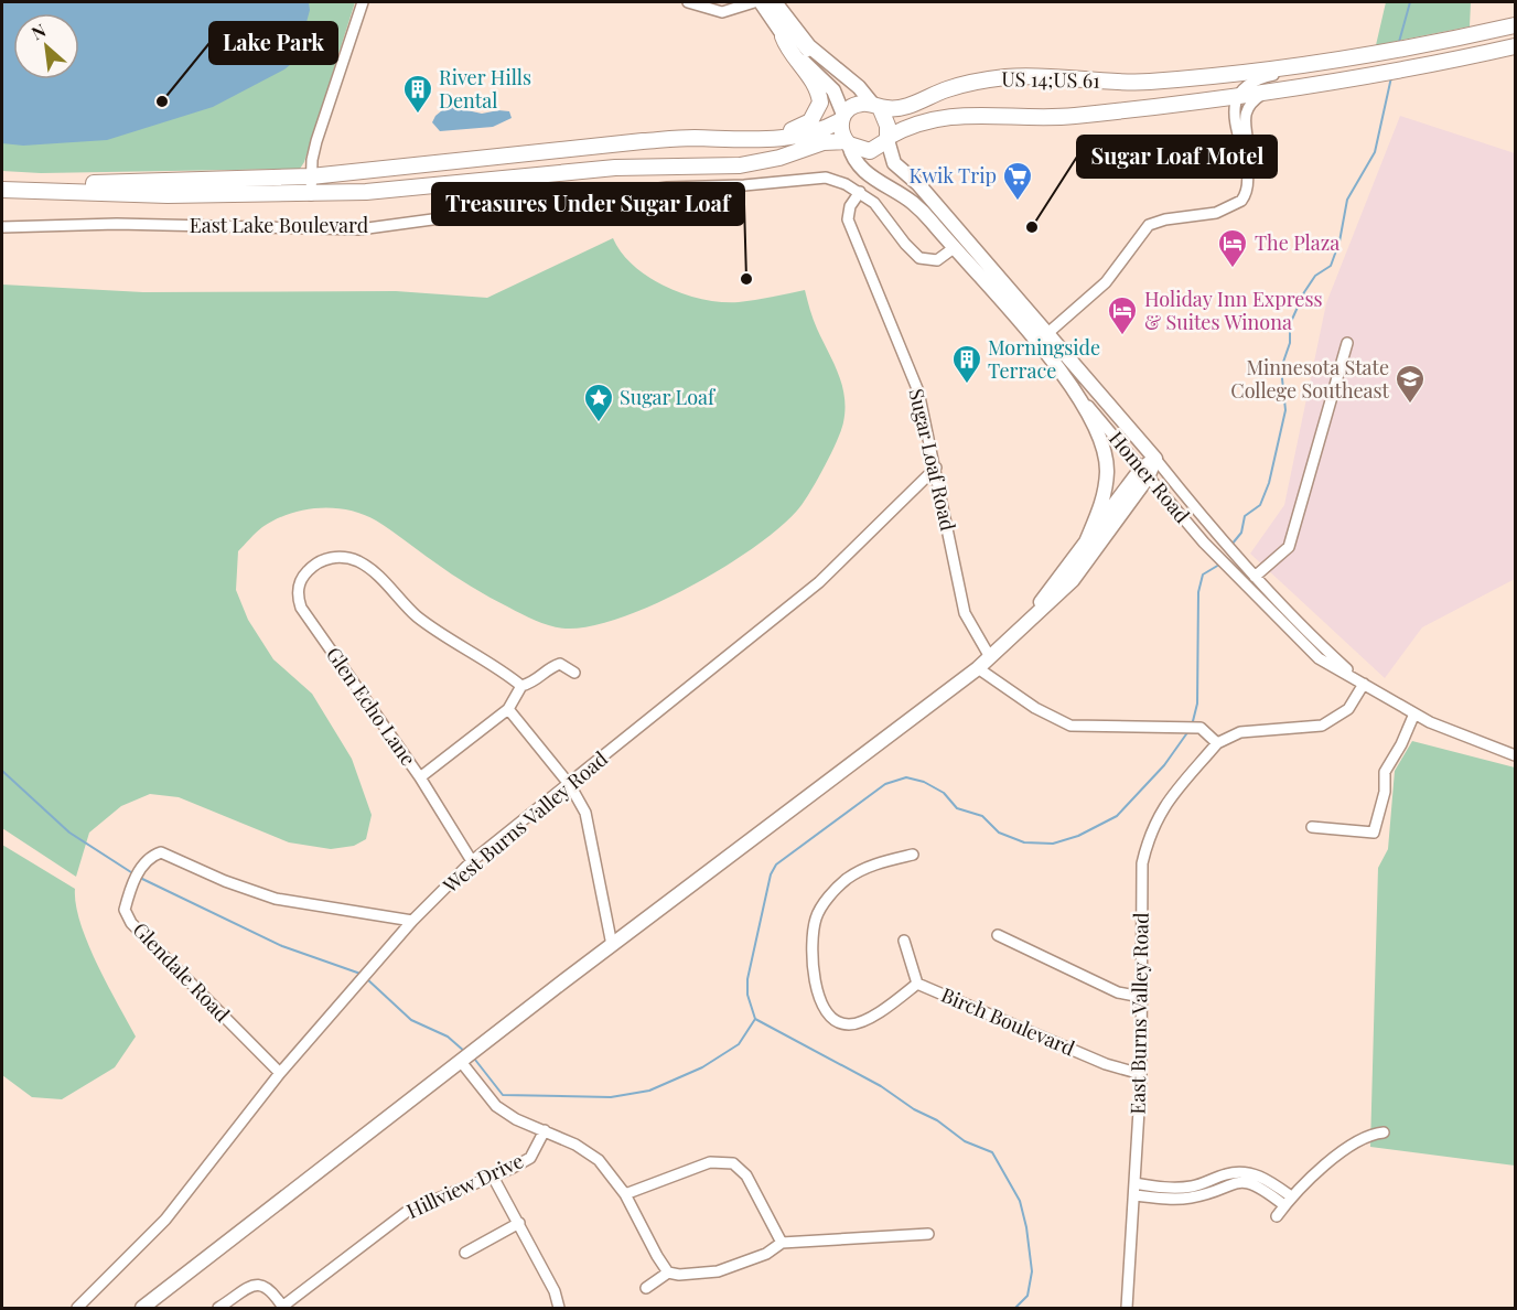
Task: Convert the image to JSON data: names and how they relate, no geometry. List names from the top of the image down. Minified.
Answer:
{"streets":{"highway":["US 14;US 61"],"main road":["Homer Road"],"street":["East Lake Boulevard","Sugar Loaf Road","Glen Echo Lane","West Burns Valley Road","Glendale Road","East Burns Valley Road","Birch Boulevard","Hillview Drive"]},"crossings":[["US 14;US 61","Homer Road"],["East Lake Boulevard","Sugar Loaf Road"],["East Lake Boulevard","Homer Road"],["Sugar Loaf Road","West Burns Valley Road"],["Glen Echo Lane","West Burns Valley Road"],["West Burns Valley Road","Glendale Road"],["East Burns Valley Road","Birch Boulevard"]],"places":{"other":["Lake Park","Sugar Loaf Motel","Treasures Under Sugar Loaf"],"building":["River Hills Dental","Morningside Terrace"],"supermarket":["Kwik Trip"],"hotel":["The Plaza","Holiday Inn Express & Suites Winona"],"school or university":["Minnesota State College Southeast"],"place":["Sugar Loaf"]},"north":"top left"}
